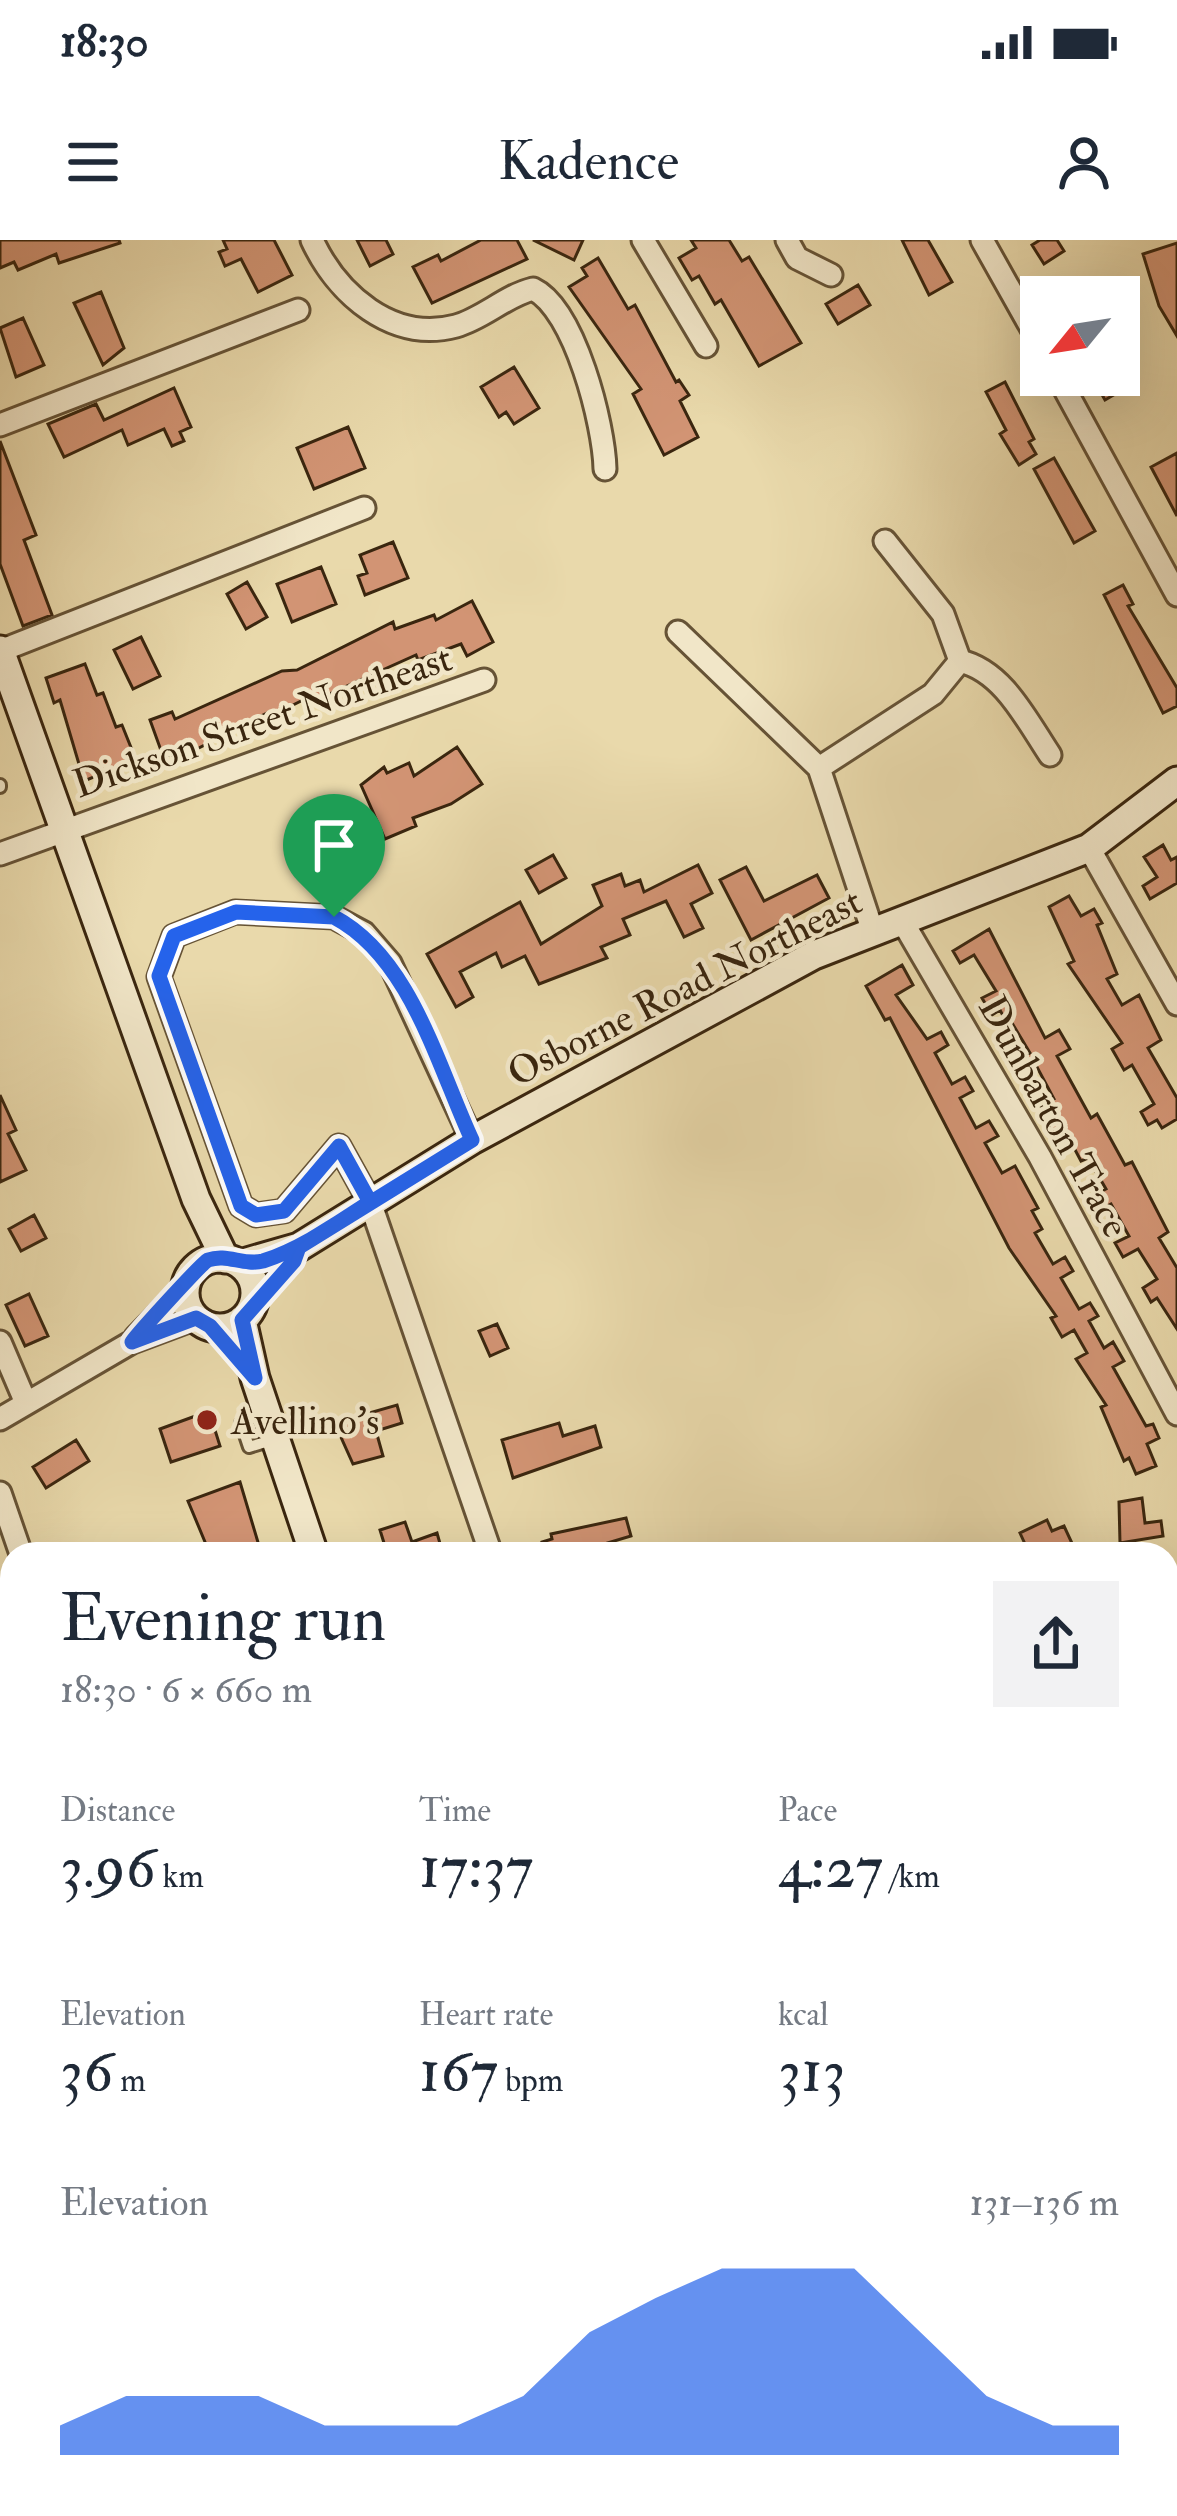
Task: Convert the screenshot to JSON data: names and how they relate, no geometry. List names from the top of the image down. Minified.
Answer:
{"streets":{"street":["Dickson Street Northeast","Osborne Road Northeast","Dunbarton Trace"]},"crossings":[["Osborne Road Northeast","Dunbarton Trace"]],"places":["Avellino's"],"north":"bottom left","page":{"status":"18:30","header":"Kadence","heading":["Evening run","18:30 · 6 × 660 m"],"stats":[["Distance","3.96 km"],["Time","17:37"],["Pace","4:27 /km"],["Elevation","36 m"],["Heart rate","167 bpm"],["kcal","313"]],"chart":["Elevation","131–136 m"]}}
